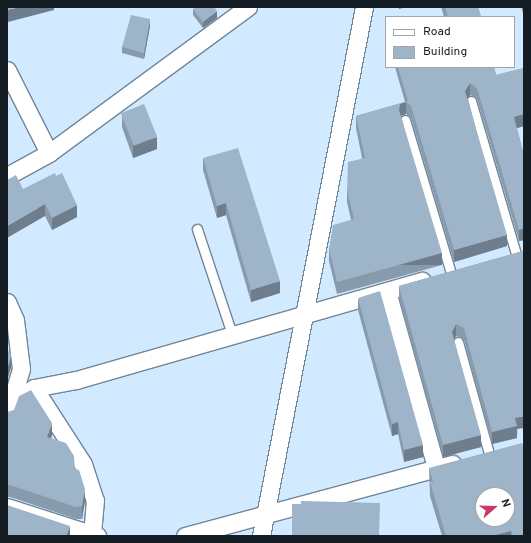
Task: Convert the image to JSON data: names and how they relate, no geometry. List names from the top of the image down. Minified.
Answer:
{"legend":["Road","Building"],"north":"right"}
